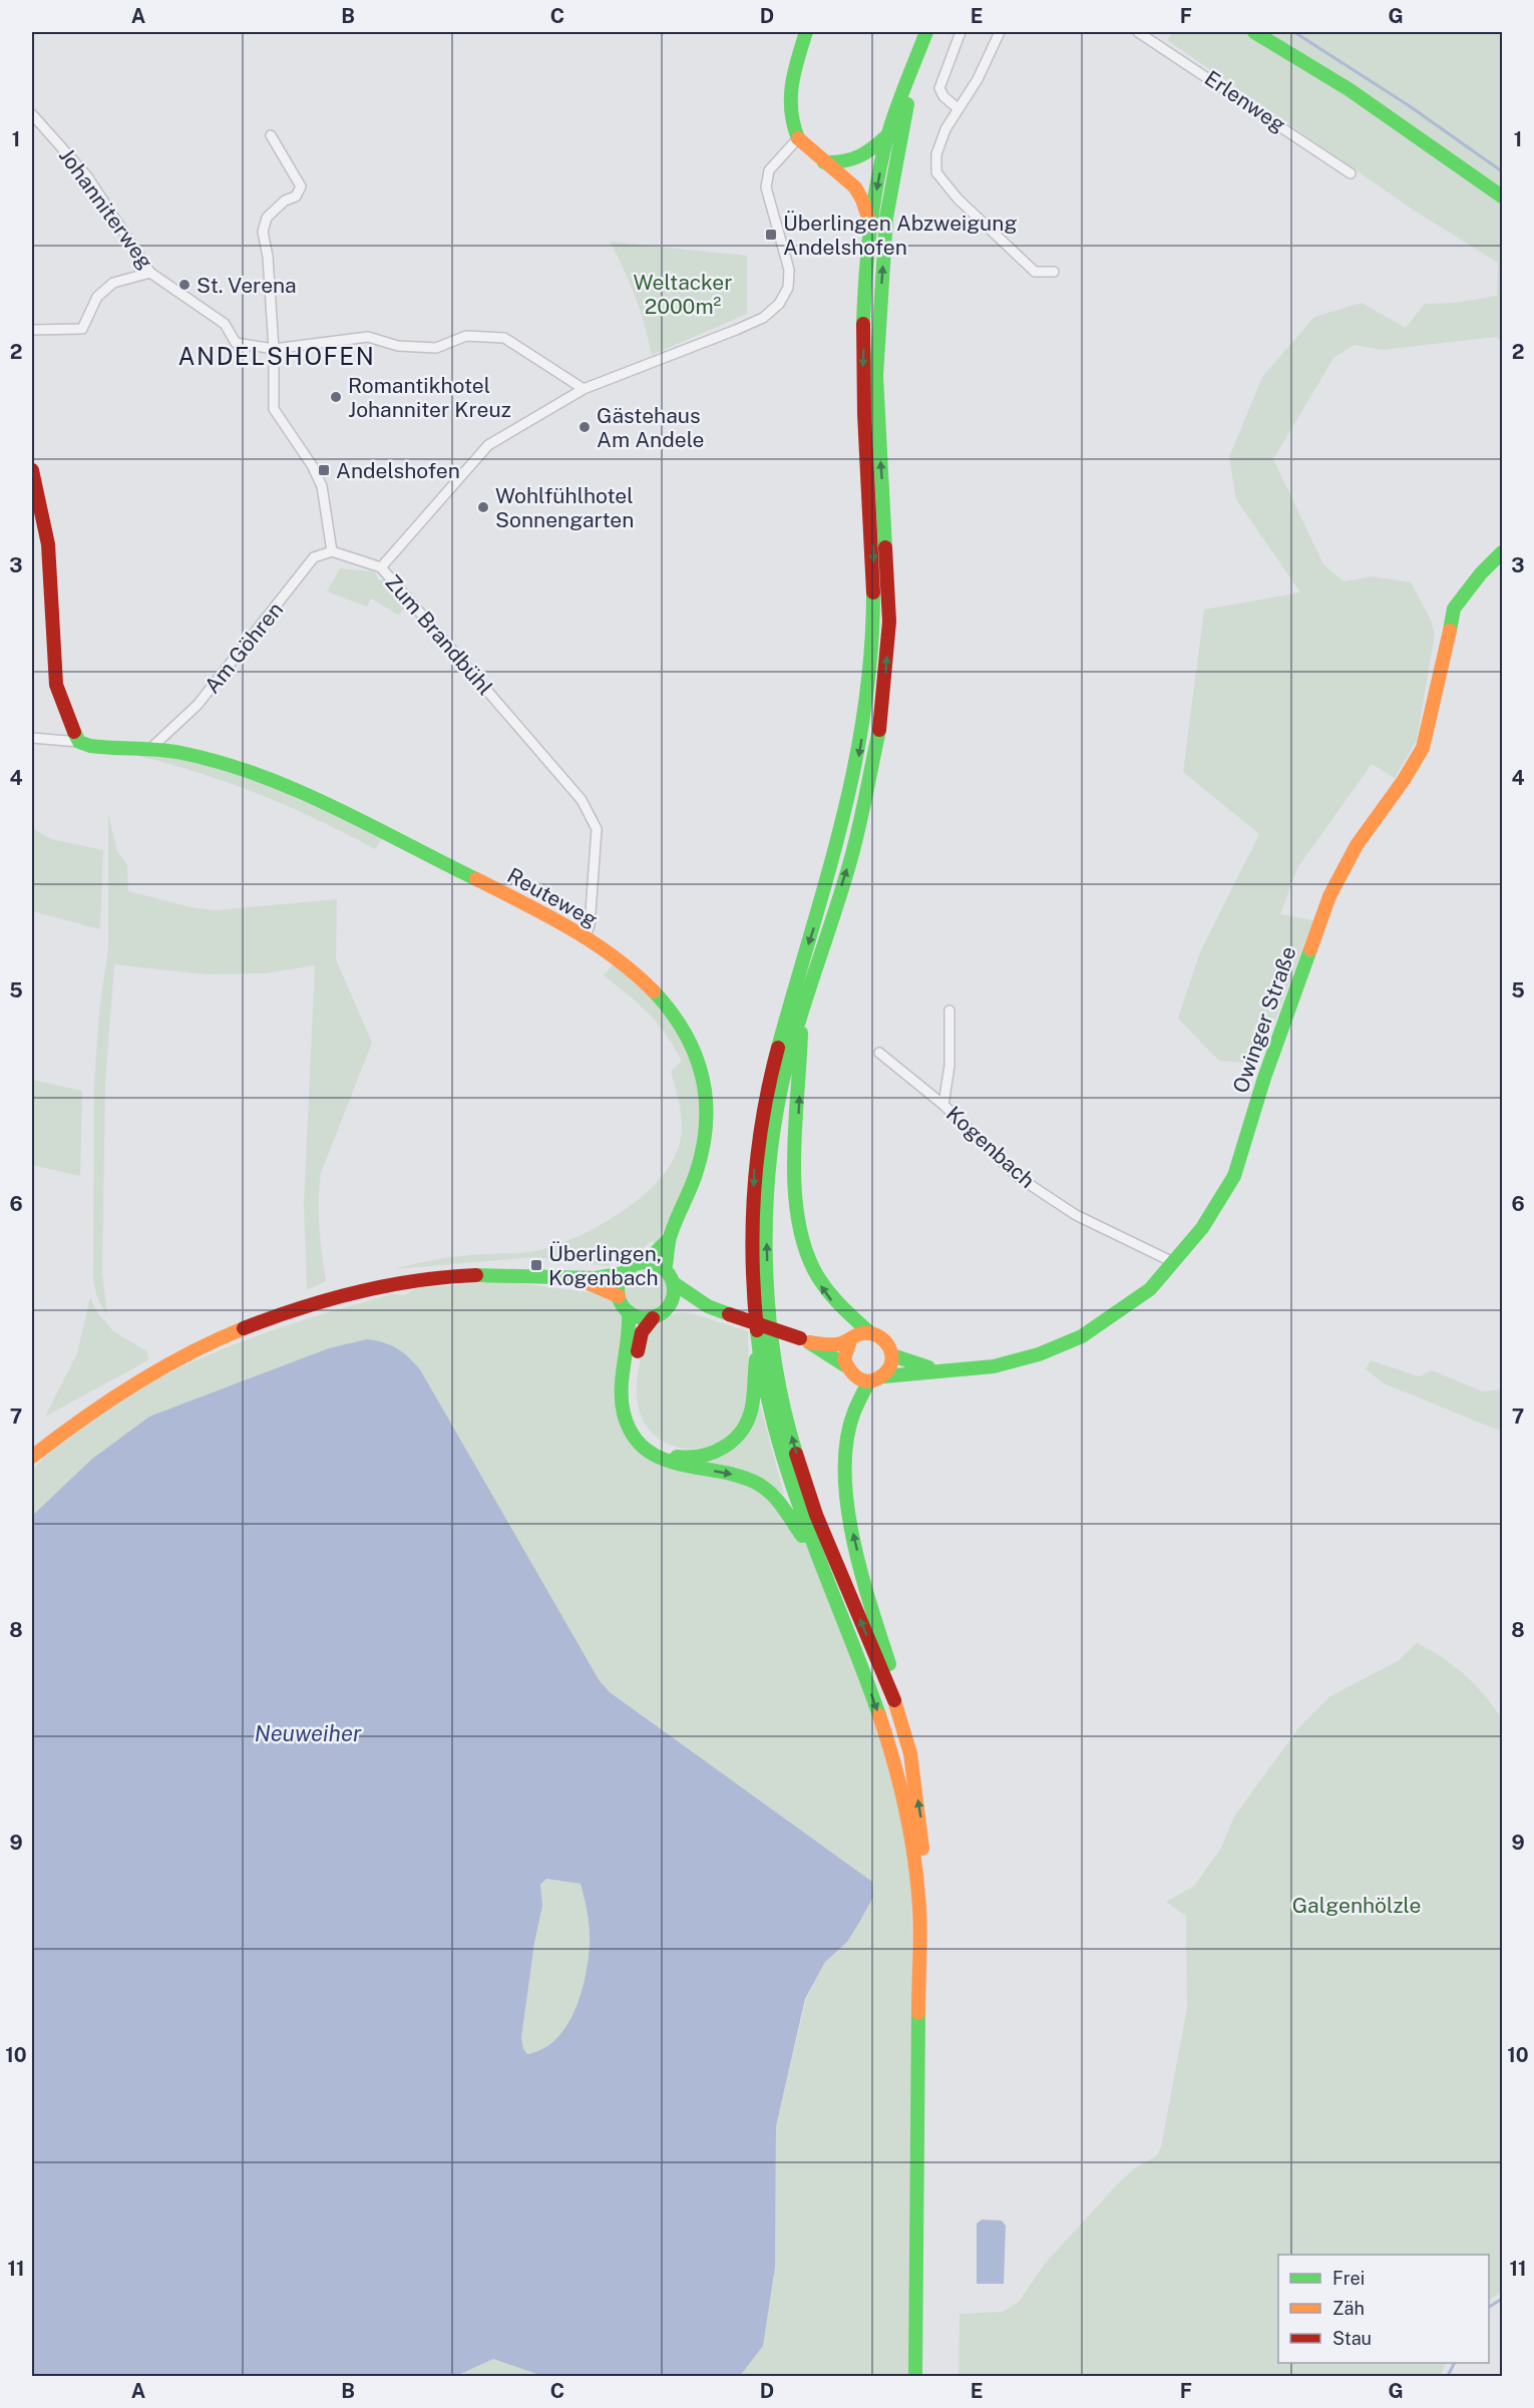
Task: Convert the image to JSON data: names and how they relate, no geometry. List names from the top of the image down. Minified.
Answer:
{"streets":{"main road":["Reuteweg","Owinger Straße"],"street":["Erlenweg","Johanniterweg","Zum Brandbühl","Am Göhren","Kogenbach"]},"crossings":[["Johanniterweg","Zum Brandbühl"],["Zum Brandbühl","Reuteweg"],["Am Göhren","Reuteweg"],["Owinger Straße","Kogenbach"]],"districts":["ANDELSHOFEN"],"water":["Neuweiher"],"parks":["Weltacker 2000m²","Galgenhölzle"],"places":{"transit":["Überlingen Abzweigung Andelshofen","Andelshofen","Überlingen, Kogenbach"],"other":["St. Verena","Romantikhotel Johanniter Kreuz","Gästehaus Am Andele","Wohlfühlhotel Sonnengarten"]},"legend":["Frei","Zäh","Stau"],"grid":{"columns":["A","B","C","D","E","F","G"],"rows":["1","2","3","4","5","6","7","8","9","10","11"]}}
